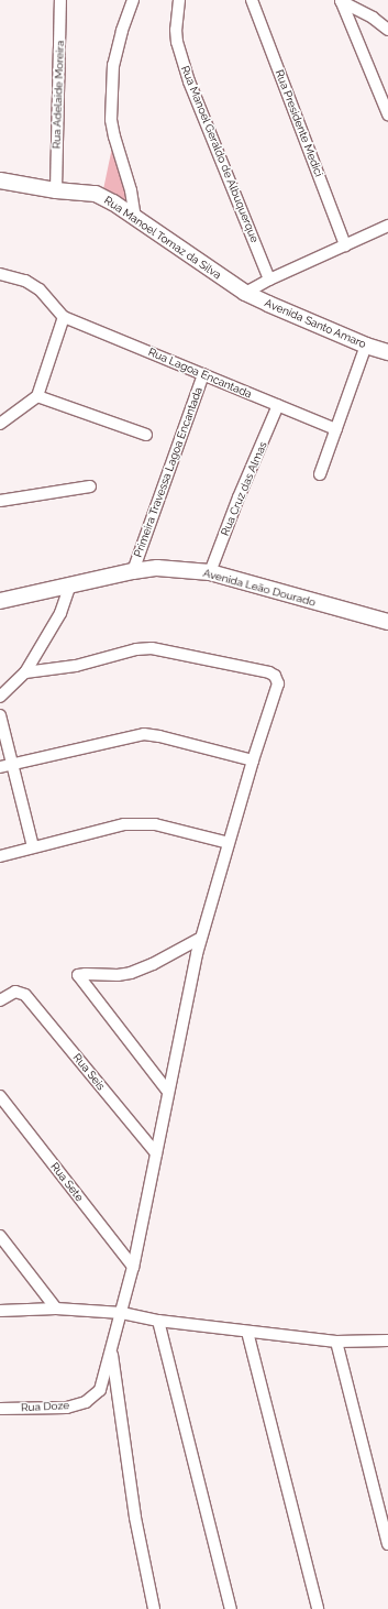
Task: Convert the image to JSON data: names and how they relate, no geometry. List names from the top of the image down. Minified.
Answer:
{"streets":{"street":["Rua Adelaide Moreira","Rua Presidente Medici","Rua Manoel Geraldo de Albuquerque","Rua Manoel Tomaz da Silva","Avenida Santo Amaro","Rua Lagoa Encantada","Primeira Travessa Lagoa Encantada","Rua Cruz das Almas","Avenida Leão Dourado","Rua Seis","Rua Sete","Rua Doze"]},"crossings":[["Rua Adelaide Moreira","Rua Manoel Tomaz da Silva"],["Rua Manoel Tomaz da Silva","Avenida Santo Amaro"],["Rua Lagoa Encantada","Primeira Travessa Lagoa Encantada"],["Rua Lagoa Encantada","Rua Cruz das Almas"],["Primeira Travessa Lagoa Encantada","Avenida Leão Dourado"],["Rua Cruz das Almas","Avenida Leão Dourado"]]}
